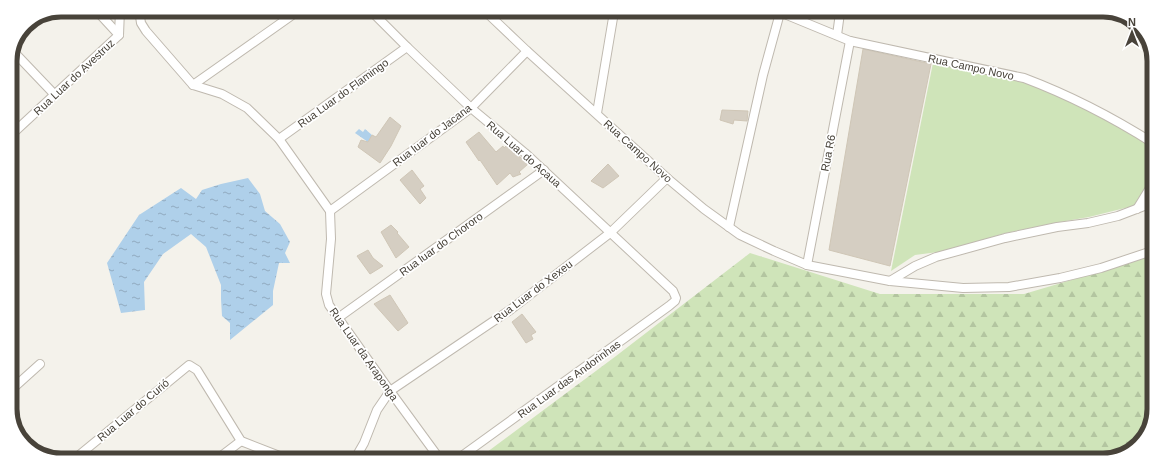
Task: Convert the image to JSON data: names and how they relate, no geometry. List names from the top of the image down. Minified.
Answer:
{"streets":{"street":["Rua Campo Novo","Rua Luar do Avestruz","Rua Luar do Flamingo","Rua luar do Jacana","Rua R6","Rua Luar do Acaua","Rua luar do Chororo","Rua Luar do Xexeu","Rua Luar da Araponga","Rua Luar das Andorinhas","Rua Luar do Curió"]},"crossings":[["Rua Campo Novo","Rua luar do Jacana"],["Rua Campo Novo","Rua R6"],["Rua Campo Novo","Rua Luar do Xexeu"],["Rua Luar do Flamingo","Rua Luar do Acaua"],["Rua luar do Jacana","Rua Luar do Acaua"],["Rua luar do Jacana","Rua Luar da Araponga"],["Rua Luar do Acaua","Rua luar do Chororo"],["Rua Luar do Acaua","Rua Luar do Xexeu"],["Rua Luar do Acaua","Rua Luar das Andorinhas"],["Rua luar do Chororo","Rua Luar da Araponga"],["Rua Luar do Xexeu","Rua Luar da Araponga"]],"north":"top"}
